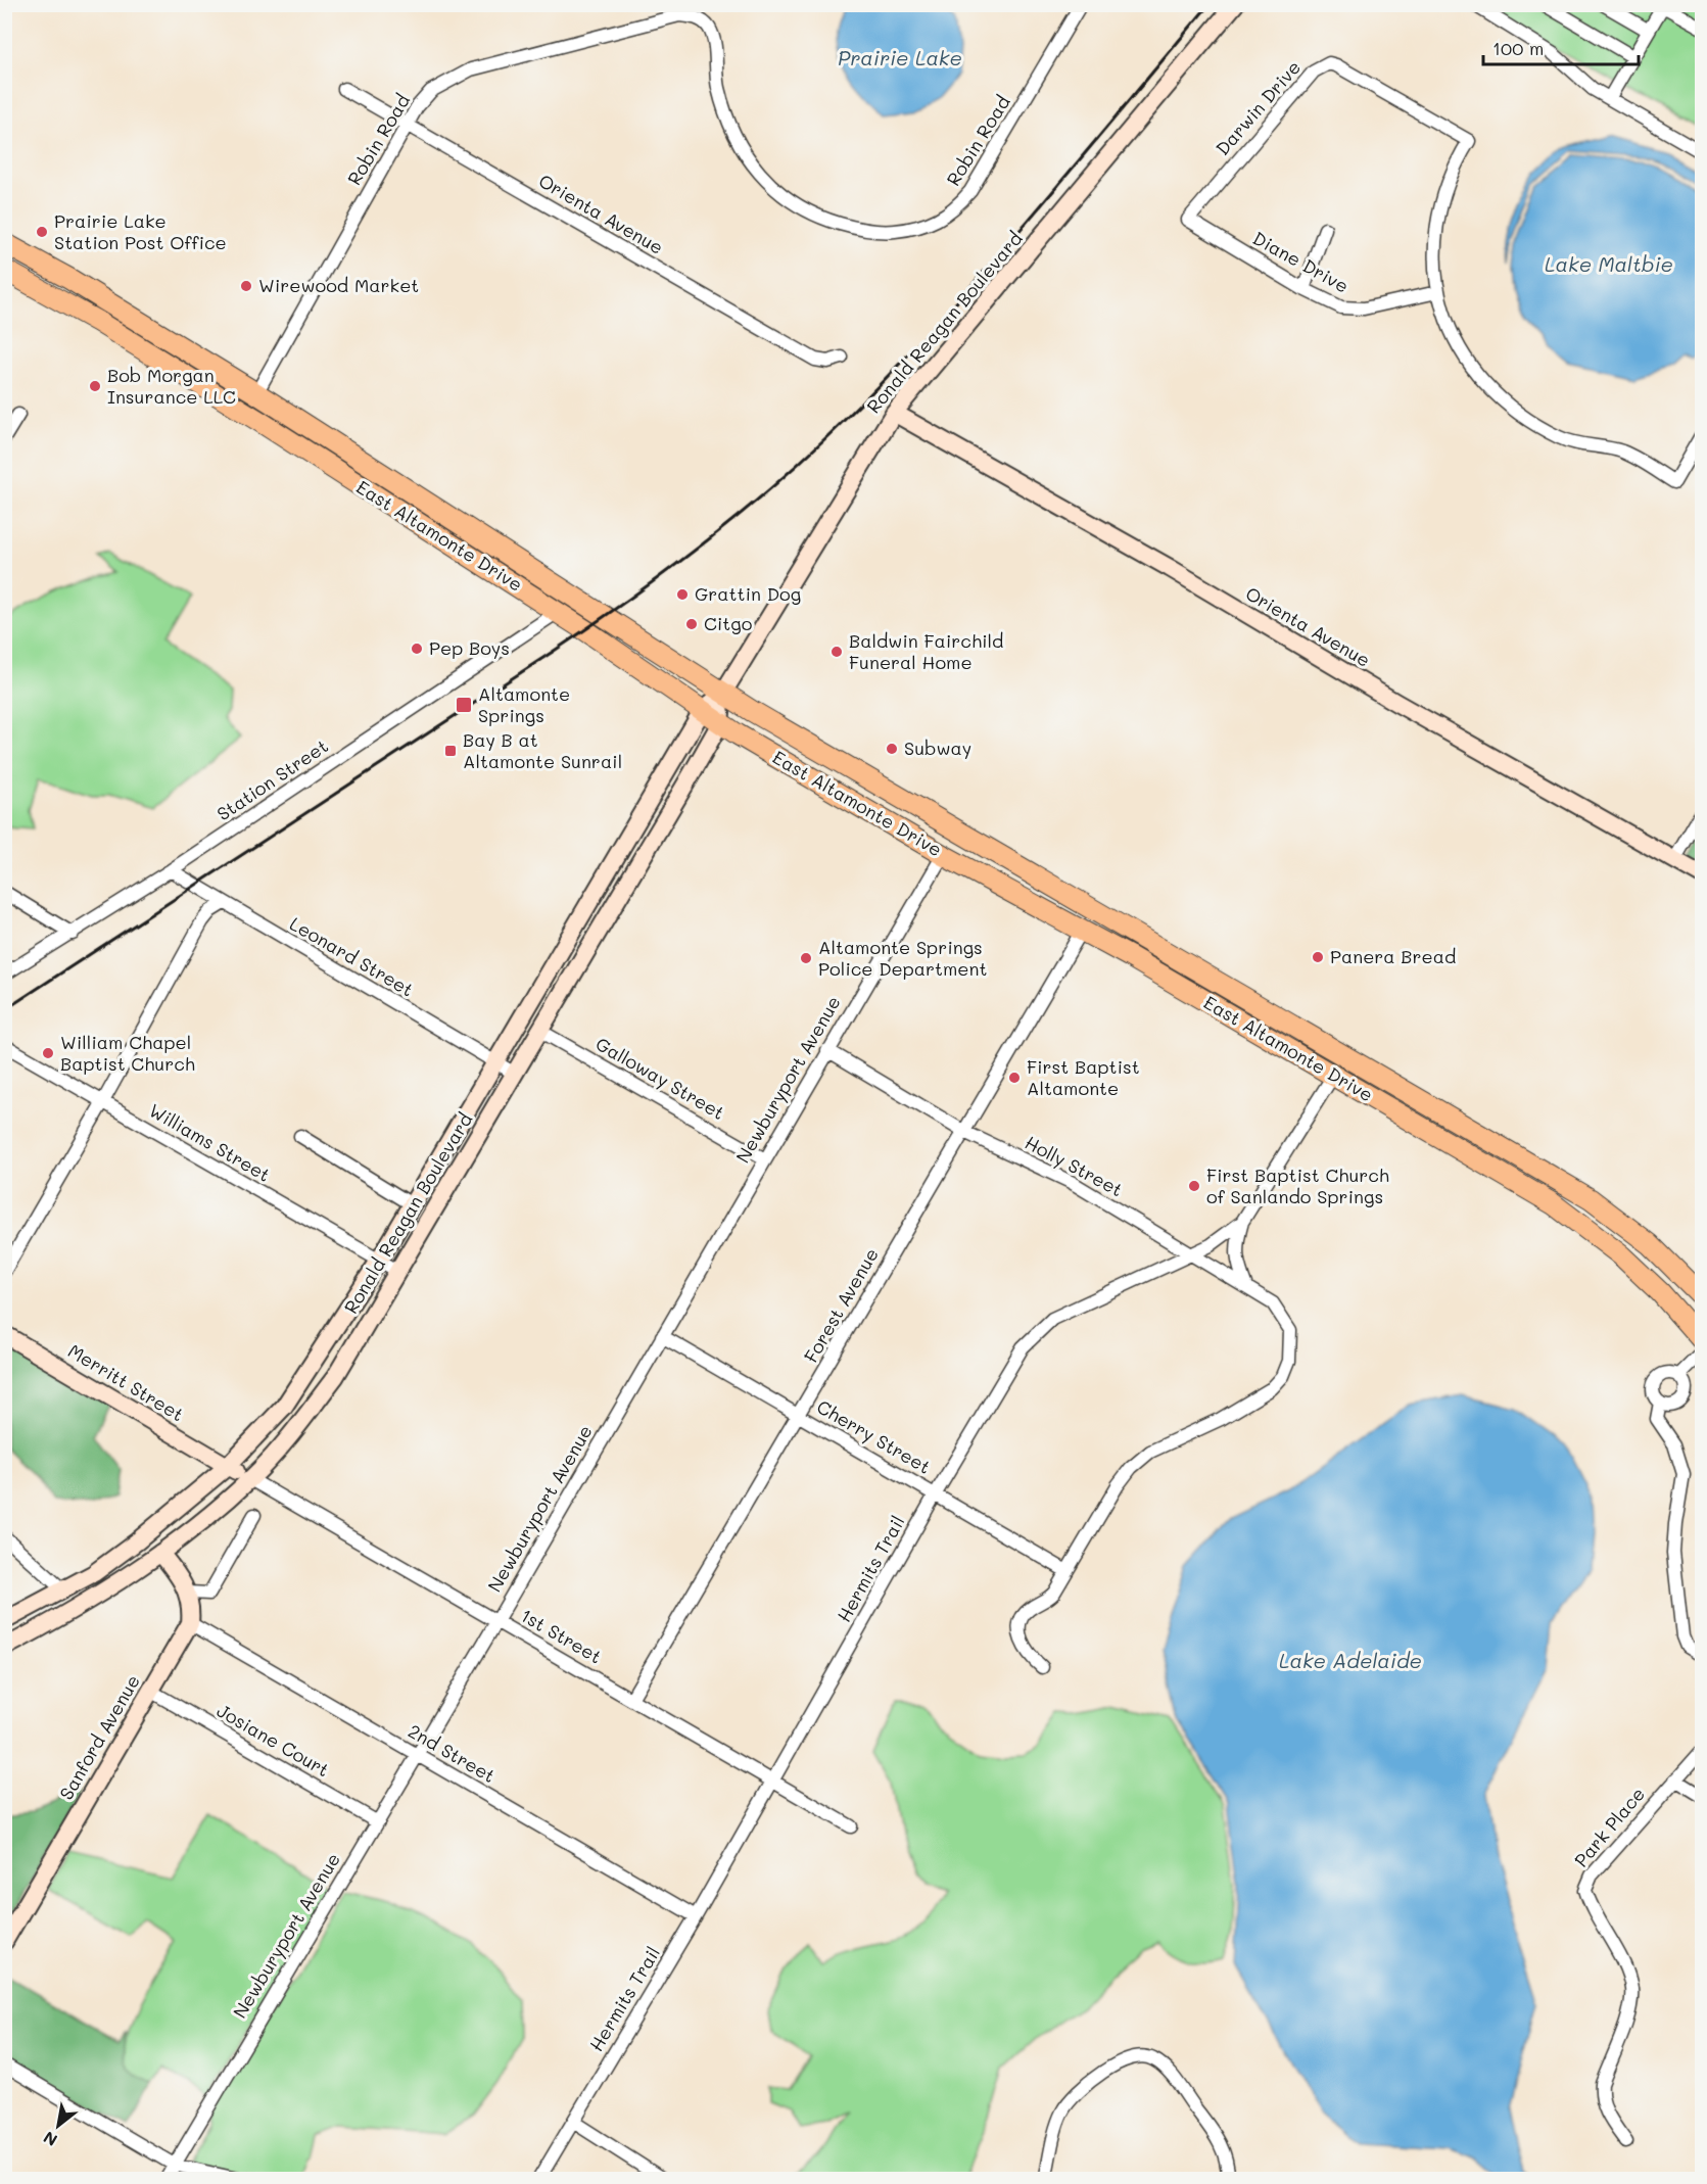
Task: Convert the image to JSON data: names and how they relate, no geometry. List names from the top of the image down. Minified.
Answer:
{"streets":{"main road":["East Altamonte Drive"],"street":["Darwin Drive","Robin Road","Orienta Avenue","Diane Drive","Ronald Reagan Boulevard","Station Street","Leonard Street","Galloway Street","Newburyport Avenue","Williams Street","Holly Street","Forest Avenue","Merritt Street","Cherry Street","Hermits Trail","1st Street","Sanford Avenue","Josiane Court","2nd Street","Park Place"]},"crossings":[["Darwin Drive","Diane Drive"],["Robin Road","Orienta Avenue"],["Robin Road","East Altamonte Drive"],["Orienta Avenue","Ronald Reagan Boulevard"],["Ronald Reagan Boulevard","East Altamonte Drive"],["Ronald Reagan Boulevard","Leonard Street"],["Ronald Reagan Boulevard","Galloway Street"],["Ronald Reagan Boulevard","Williams Street"],["Ronald Reagan Boulevard","Merritt Street"],["Ronald Reagan Boulevard","1st Street"],["East Altamonte Drive","Station Street"],["East Altamonte Drive","Newburyport Avenue"],["East Altamonte Drive","Forest Avenue"],["East Altamonte Drive","Hermits Trail"],["Station Street","Leonard Street"],["Galloway Street","Newburyport Avenue"],["Newburyport Avenue","Holly Street"],["Newburyport Avenue","Cherry Street"],["Newburyport Avenue","1st Street"],["Newburyport Avenue","Josiane Court"],["Newburyport Avenue","2nd Street"],["Holly Street","Forest Avenue"],["Holly Street","Cherry Street"],["Holly Street","Hermits Trail"],["Forest Avenue","Cherry Street"],["Forest Avenue","1st Street"],["Merritt Street","1st Street"],["Cherry Street","Hermits Trail"],["Hermits Trail","1st Street"],["Hermits Trail","2nd Street"],["Sanford Avenue","Josiane Court"],["Sanford Avenue","2nd Street"]],"water":["Prairie Lake","Lake Maltbie","Lake Adelaide"],"places":{"other":["Prairie Lake Station Post Office","Wirewood Market","Bob Morgan Insurance LLC","Grattin Dog","Citgo","Pep Boys","Baldwin Fairchild Funeral Home","Subway","Panera Bread","Altamonte Springs Police Department","William Chapel Baptist Church","First Baptist Altamonte","First Baptist Church of Sanlando Springs"],"transit":["Altamonte Springs","Bay B at Altamonte Sunrail"]},"scale_bar":"100 m","north":"bottom left"}
